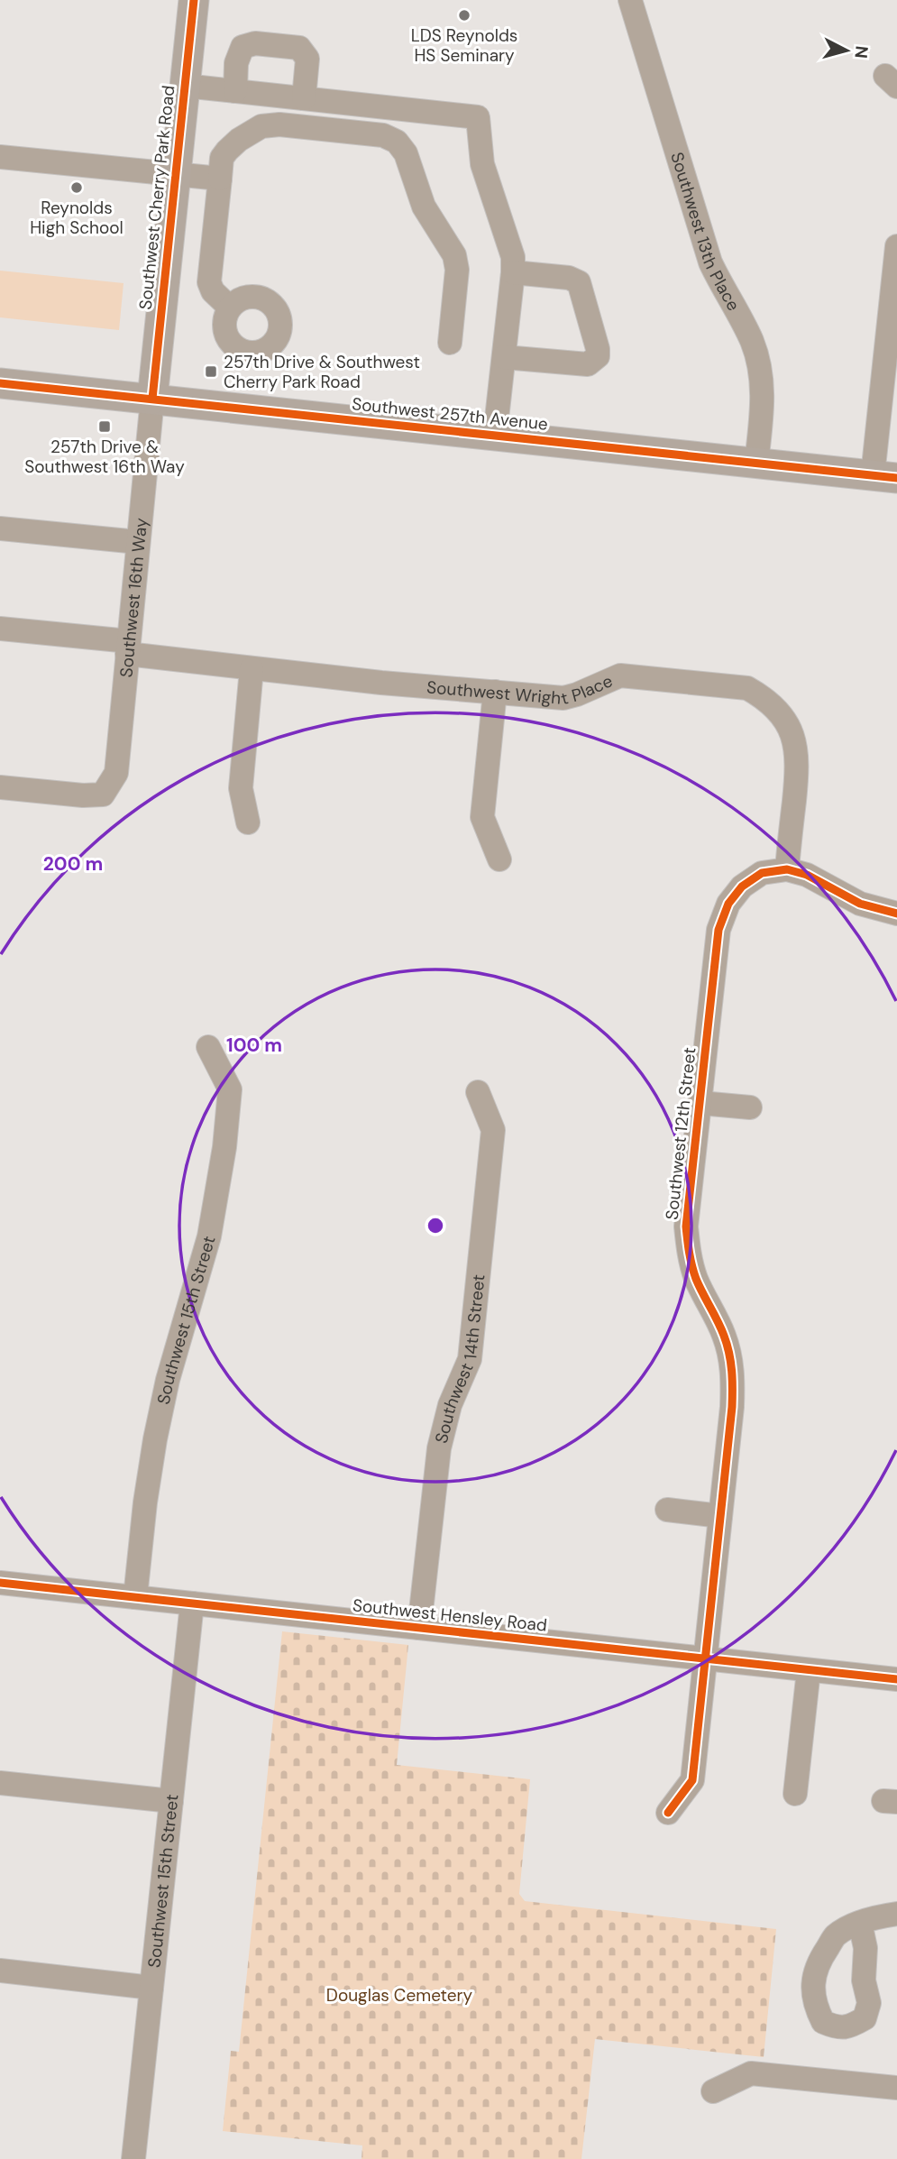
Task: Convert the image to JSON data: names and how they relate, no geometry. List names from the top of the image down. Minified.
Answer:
{"streets":{"main road":["Southwest Cherry Park Road","Southwest 257th Avenue"],"street":["Southwest 13th Place","Southwest 16th Way","Southwest Wright Place","Southwest 12th Street","Southwest 15th Street","Southwest 14th Street","Southwest Hensley Road"]},"crossings":[["Southwest Cherry Park Road","Southwest 257th Avenue"],["Southwest Cherry Park Road","Southwest 16th Way"],["Southwest 13th Place","Southwest 257th Avenue"],["Southwest 257th Avenue","Southwest 16th Way"],["Southwest 16th Way","Southwest Wright Place"],["Southwest Wright Place","Southwest 12th Street"],["Southwest 12th Street","Southwest Hensley Road"],["Southwest 15th Street","Southwest Hensley Road"],["Southwest 14th Street","Southwest Hensley Road"]],"parks":["Douglas Cemetery"],"places":{"other":["LDS Reynolds HS Seminary","Reynolds High School"],"transit":["257th Drive & Southwest Cherry Park Road","257th Drive & Southwest 16th Way"]},"north":"right","rings":["200 m","100 m"]}
